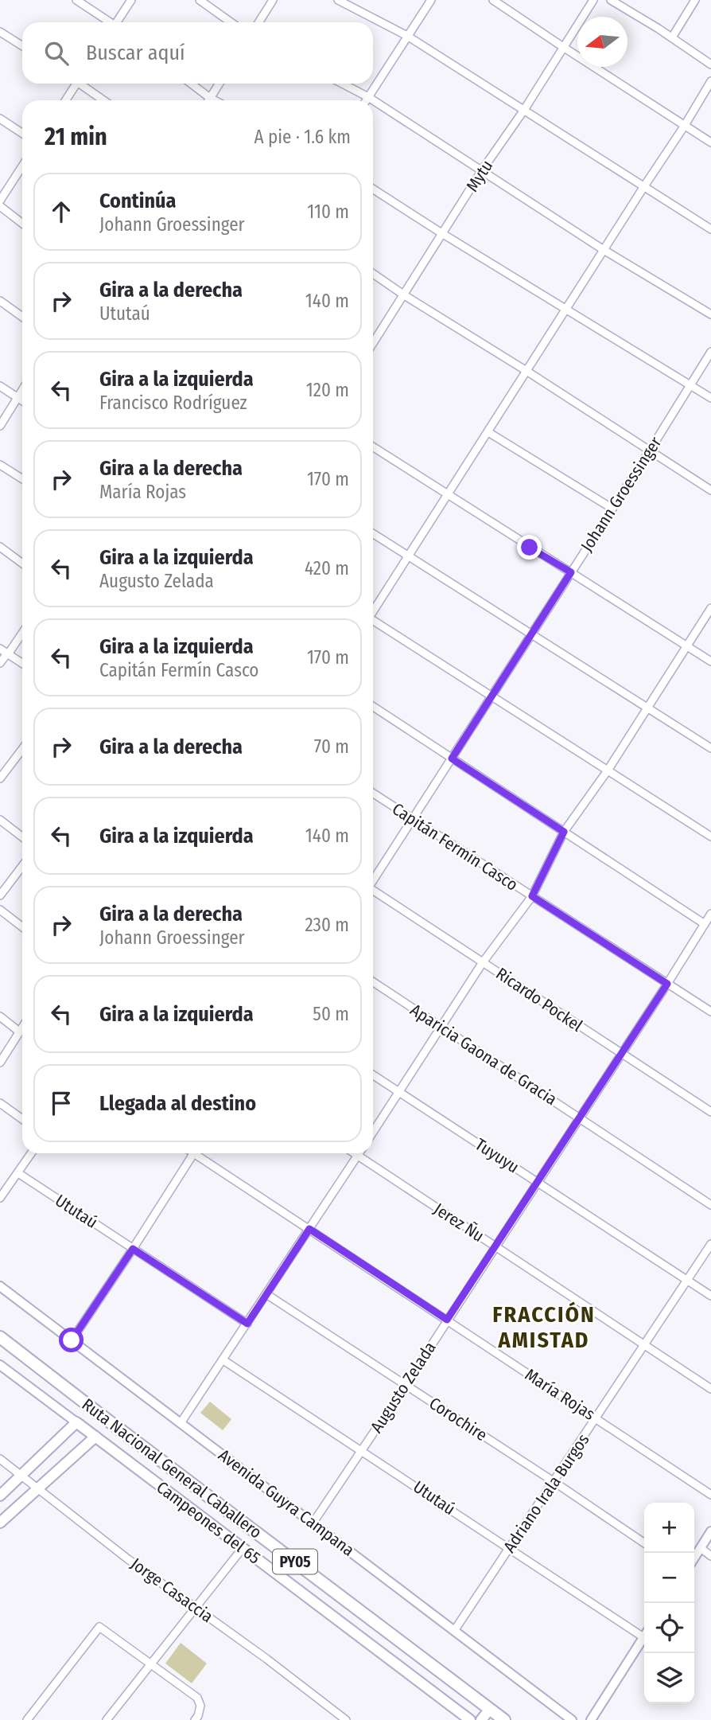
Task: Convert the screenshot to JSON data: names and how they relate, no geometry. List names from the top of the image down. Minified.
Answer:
{"streets":{"highway":["Ruta Nacional General Caballero","PY05"],"main road":["Campeones del 65"],"street":["Mytu","Johann Groessinger","Capitán Fermín Casco","Ricardo Pockel","Aparicia Gaona de Gracia","Tuyuyu","Ututaú","Jerez Ñu","Augusto Zelada","María Rojas","Corochire","Adriano Irala Burgos","Avenida Guyra Campana","Jorge Casaccia"]},"crossings":[["Johann Groessinger","Capitán Fermín Casco"],["Capitán Fermín Casco","Augusto Zelada"],["Ricardo Pockel","Augusto Zelada"],["Aparicia Gaona de Gracia","Augusto Zelada"],["Tuyuyu","Augusto Zelada"],["Tuyuyu","Adriano Irala Burgos"],["Ututaú","Augusto Zelada"],["Ututaú","Adriano Irala Burgos"],["Jerez Ñu","Augusto Zelada"],["Jerez Ñu","Adriano Irala Burgos"],["Augusto Zelada","María Rojas"],["Augusto Zelada","Corochire"],["Augusto Zelada","Avenida Guyra Campana"],["María Rojas","Adriano Irala Burgos"],["Corochire","Adriano Irala Burgos"],["Adriano Irala Burgos","Avenida Guyra Campana"]],"districts":["FRACCIÓN AMISTAD"],"north":"left","page":{"search":"Buscar aquí","heading":["21 min","A pie · 1.6 km"],"list":[["Continúa","Johann Groessinger","110 m"],["Gira a la derecha","Ututaú","140 m"],["Gira a la izquierda","Francisco Rodríguez","120 m"],["Gira a la derecha","María Rojas","170 m"],["Gira a la izquierda","Augusto Zelada","420 m"],["Gira a la izquierda","Capitán Fermín Casco","170 m"],["Gira a la derecha","70 m"],["Gira a la izquierda","140 m"],["Gira a la derecha","Johann Groessinger","230 m"],["Gira a la izquierda","50 m"],"Llegada al destino"],"map_buttons":["+","−"]}}
